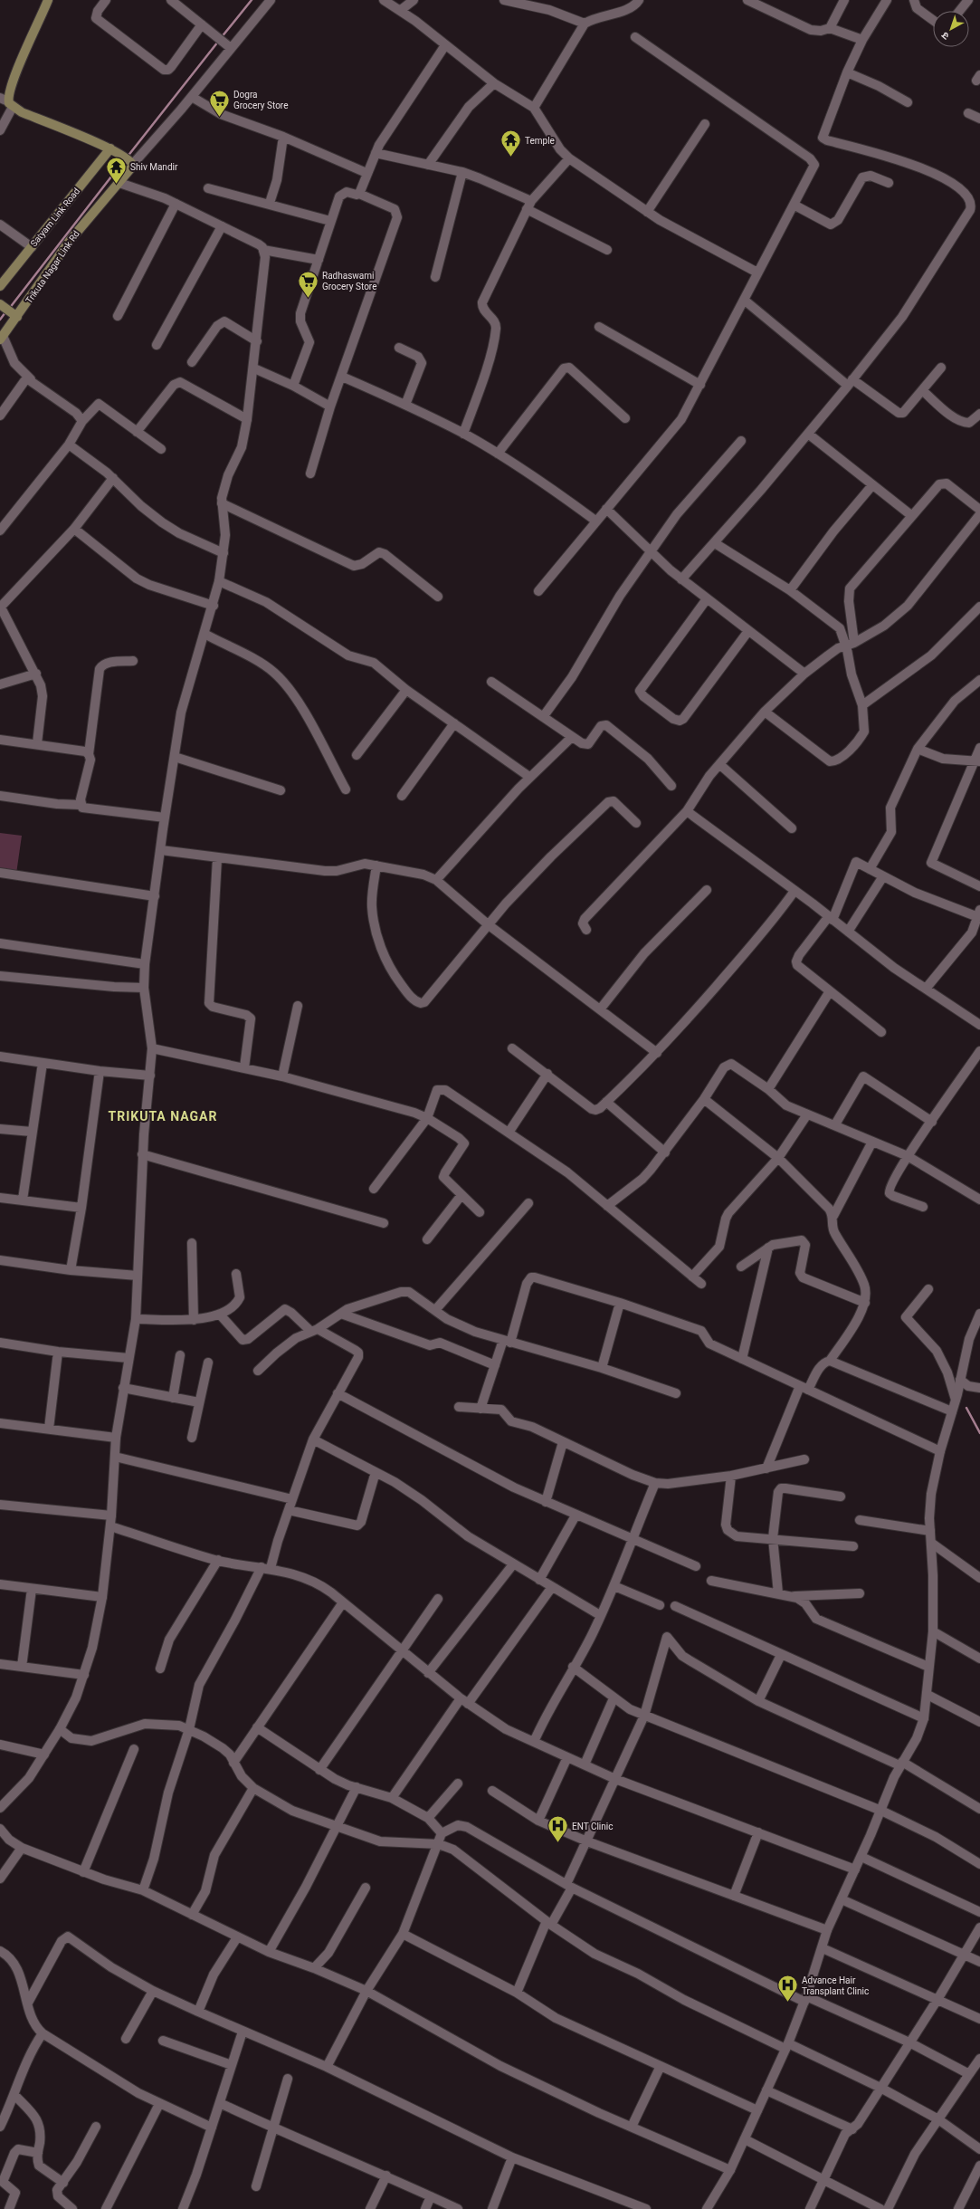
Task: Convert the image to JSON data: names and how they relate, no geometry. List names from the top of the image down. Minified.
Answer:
{"streets":{"main road":["Satyam Link Road","Trikuta Nagar Link Rd"]},"districts":["TRIKUTA NAGAR"],"places":{"supermarket":["Dogra Grocery Store","Radhaswami Grocery Store"],"temple":["Temple","Shiv Mandir"],"hospital":["ENT Clinic","Advance Hair Transplant Clinic"]},"north":"bottom left"}
